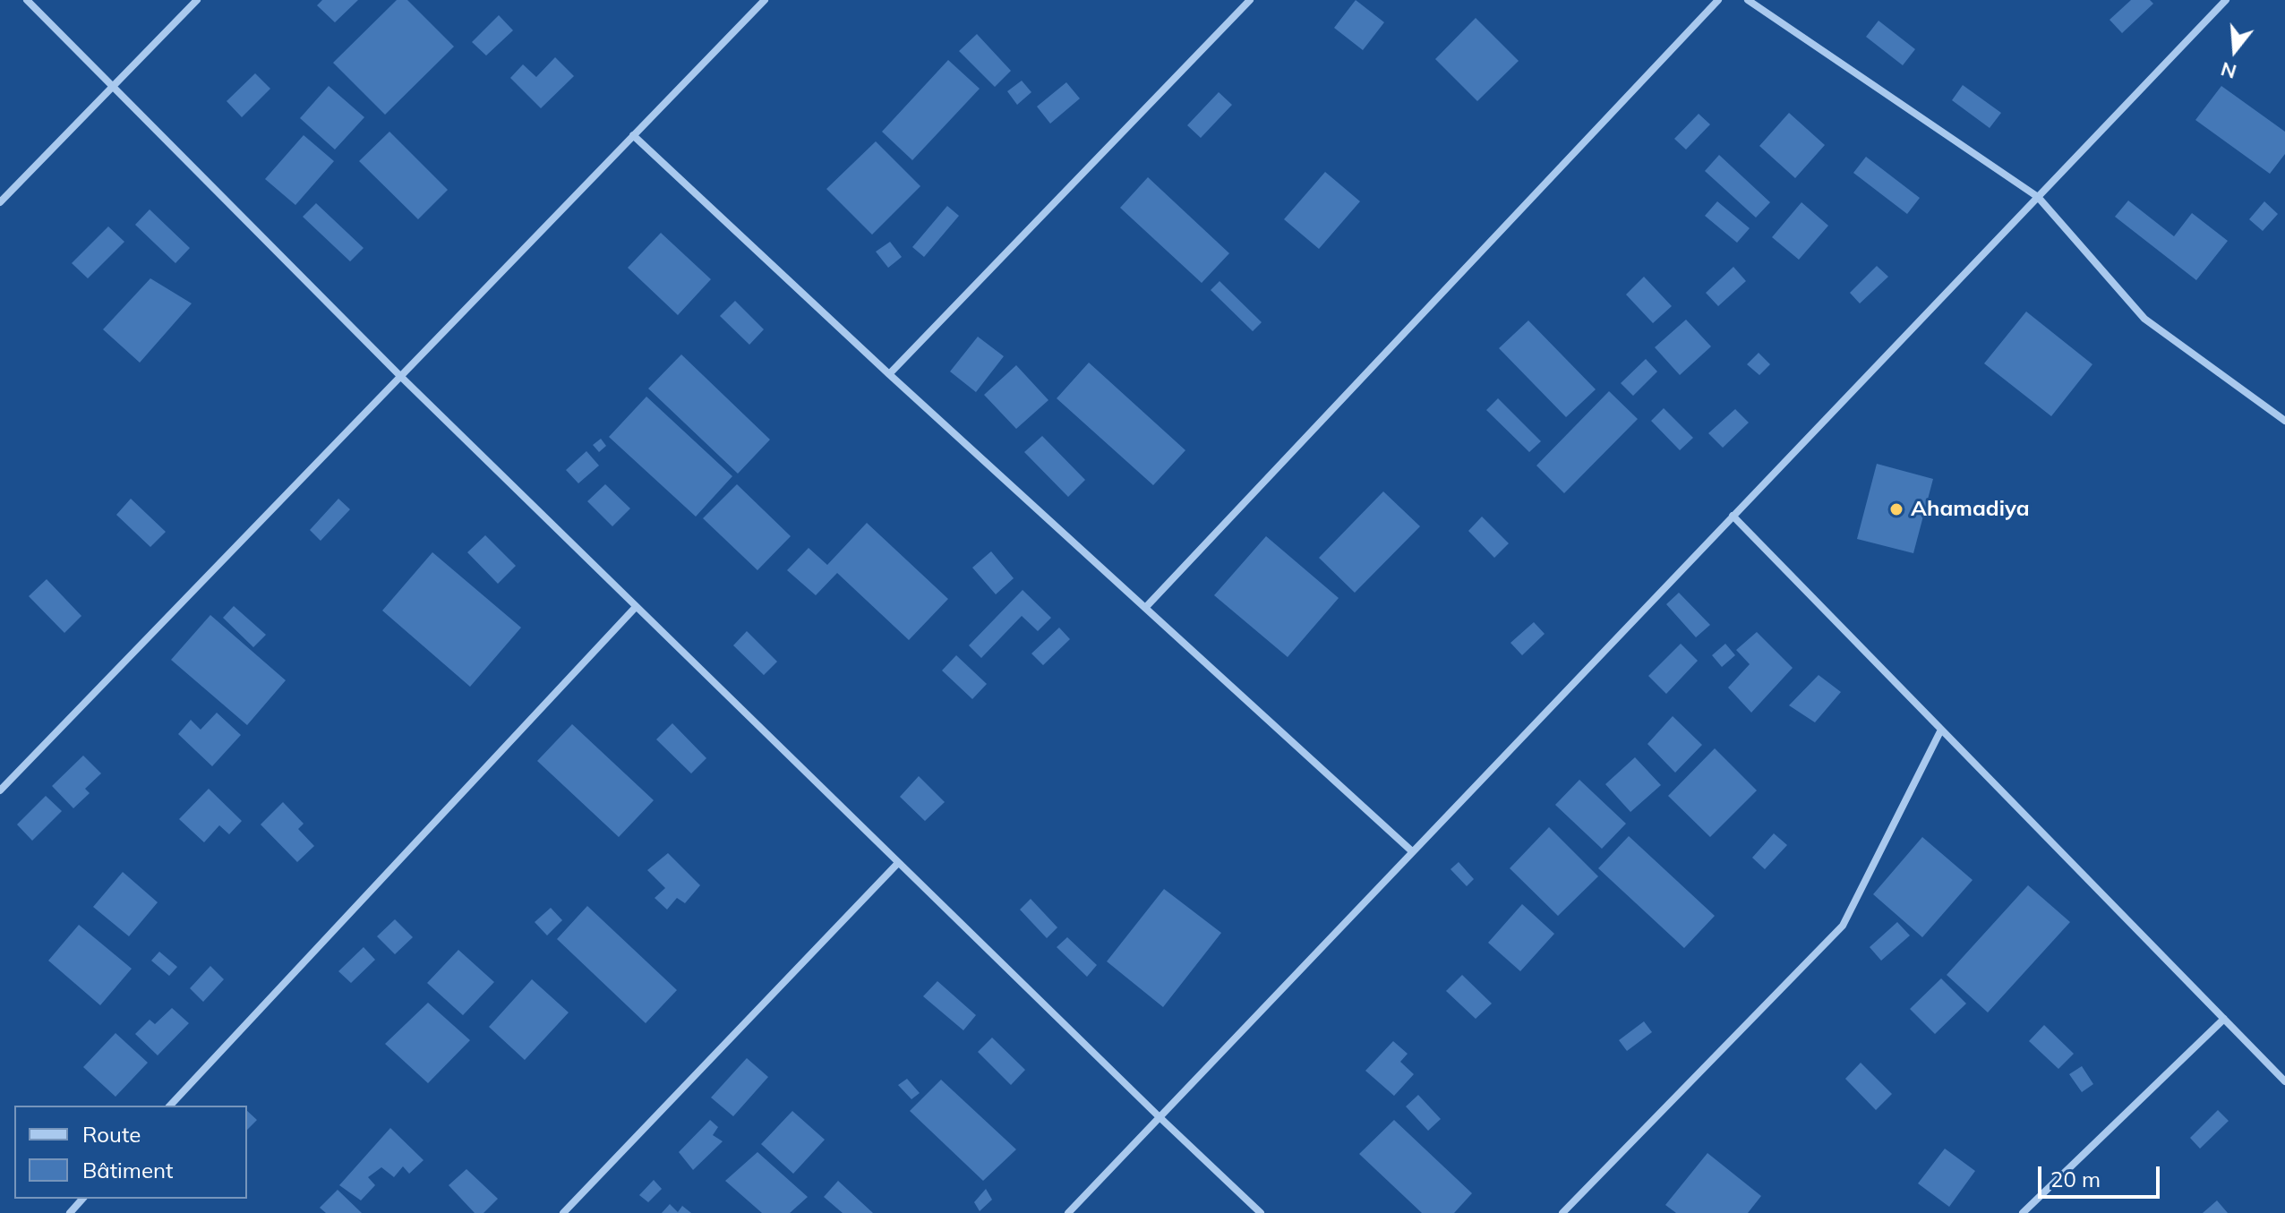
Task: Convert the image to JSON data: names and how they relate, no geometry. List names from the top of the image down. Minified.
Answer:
{"places":["Ahamadiya"],"legend":["Route","Bâtiment"],"scale_bar":"20 m","north":"bottom"}
